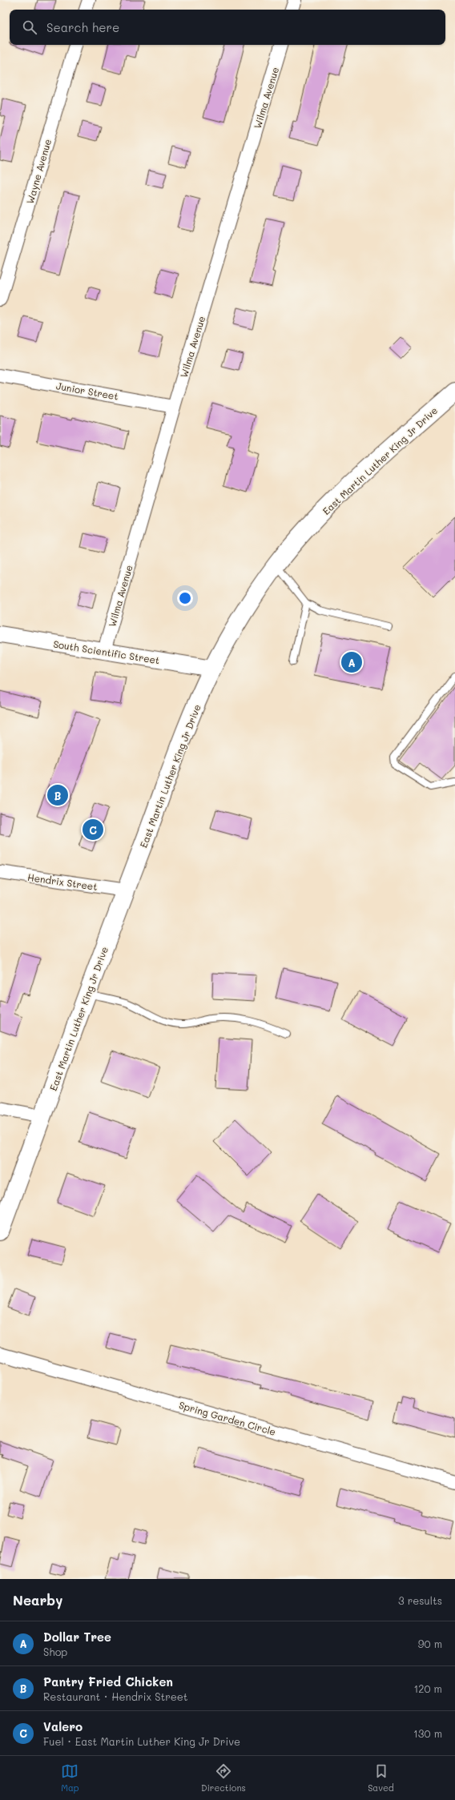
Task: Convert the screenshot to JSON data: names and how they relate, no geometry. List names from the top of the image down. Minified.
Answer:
{"streets":{"main road":["East Martin Luther King Jr Drive"],"street":["Wilma Avenue","Wayne Avenue","Junior Street","South Scientific Street","Hendrix Street","Spring Garden Circle"]},"crossings":[["Wilma Avenue","Junior Street"],["Wilma Avenue","South Scientific Street"],["East Martin Luther King Jr Drive","South Scientific Street"],["East Martin Luther King Jr Drive","Hendrix Street"]],"page":{"search":"Search here","pins":["A","B","C"],"heading":["Nearby","3 results"],"list":[{"mark":"A","name":"Dollar Tree","note":"Shop","value":"90 m"},{"mark":"B","name":"Pantry Fried Chicken","note":"Restaurant · Hendrix Street","value":"120 m"},{"mark":"C","name":"Valero","note":"Fuel · East Martin Luther King Jr Drive","value":"130 m"}],"nav":["Map","Directions","Saved"]}}
